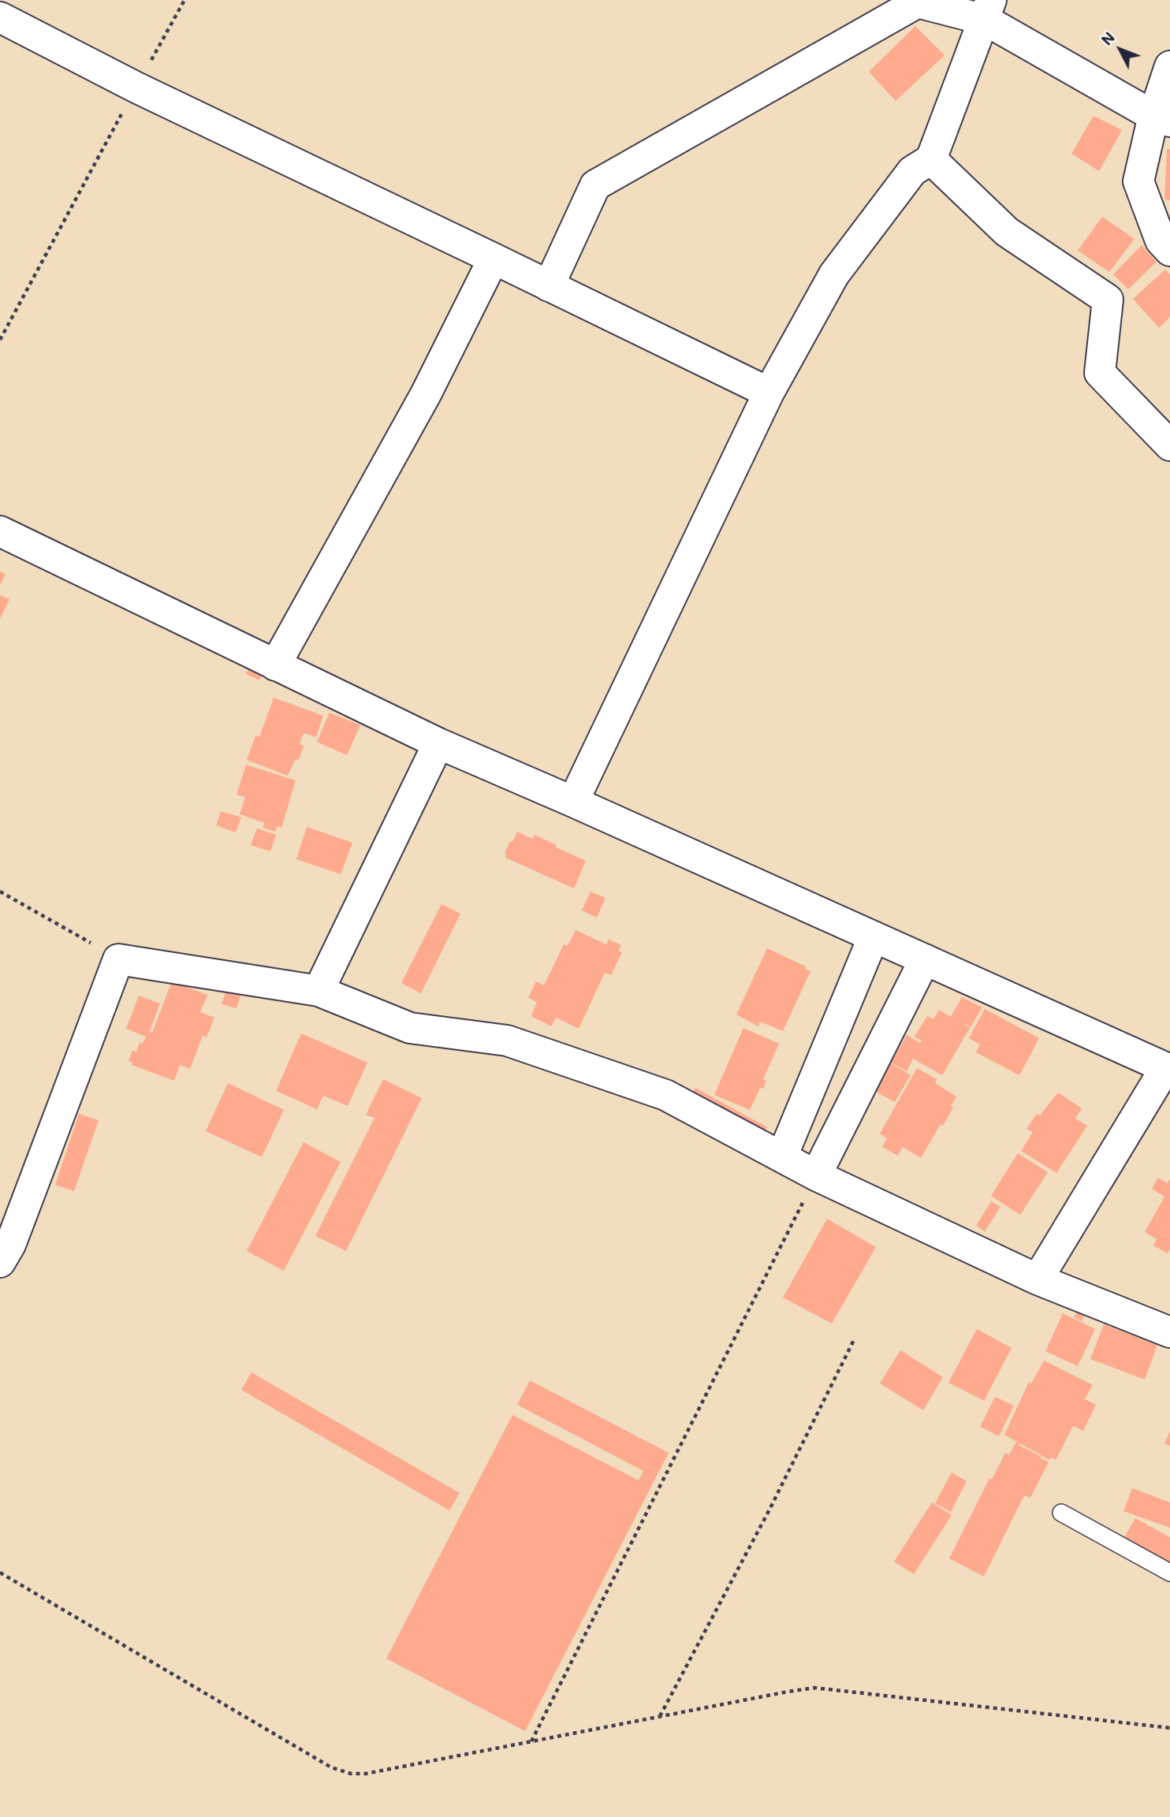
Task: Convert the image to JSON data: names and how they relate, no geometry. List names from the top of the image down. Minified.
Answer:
{"north":"top left"}
